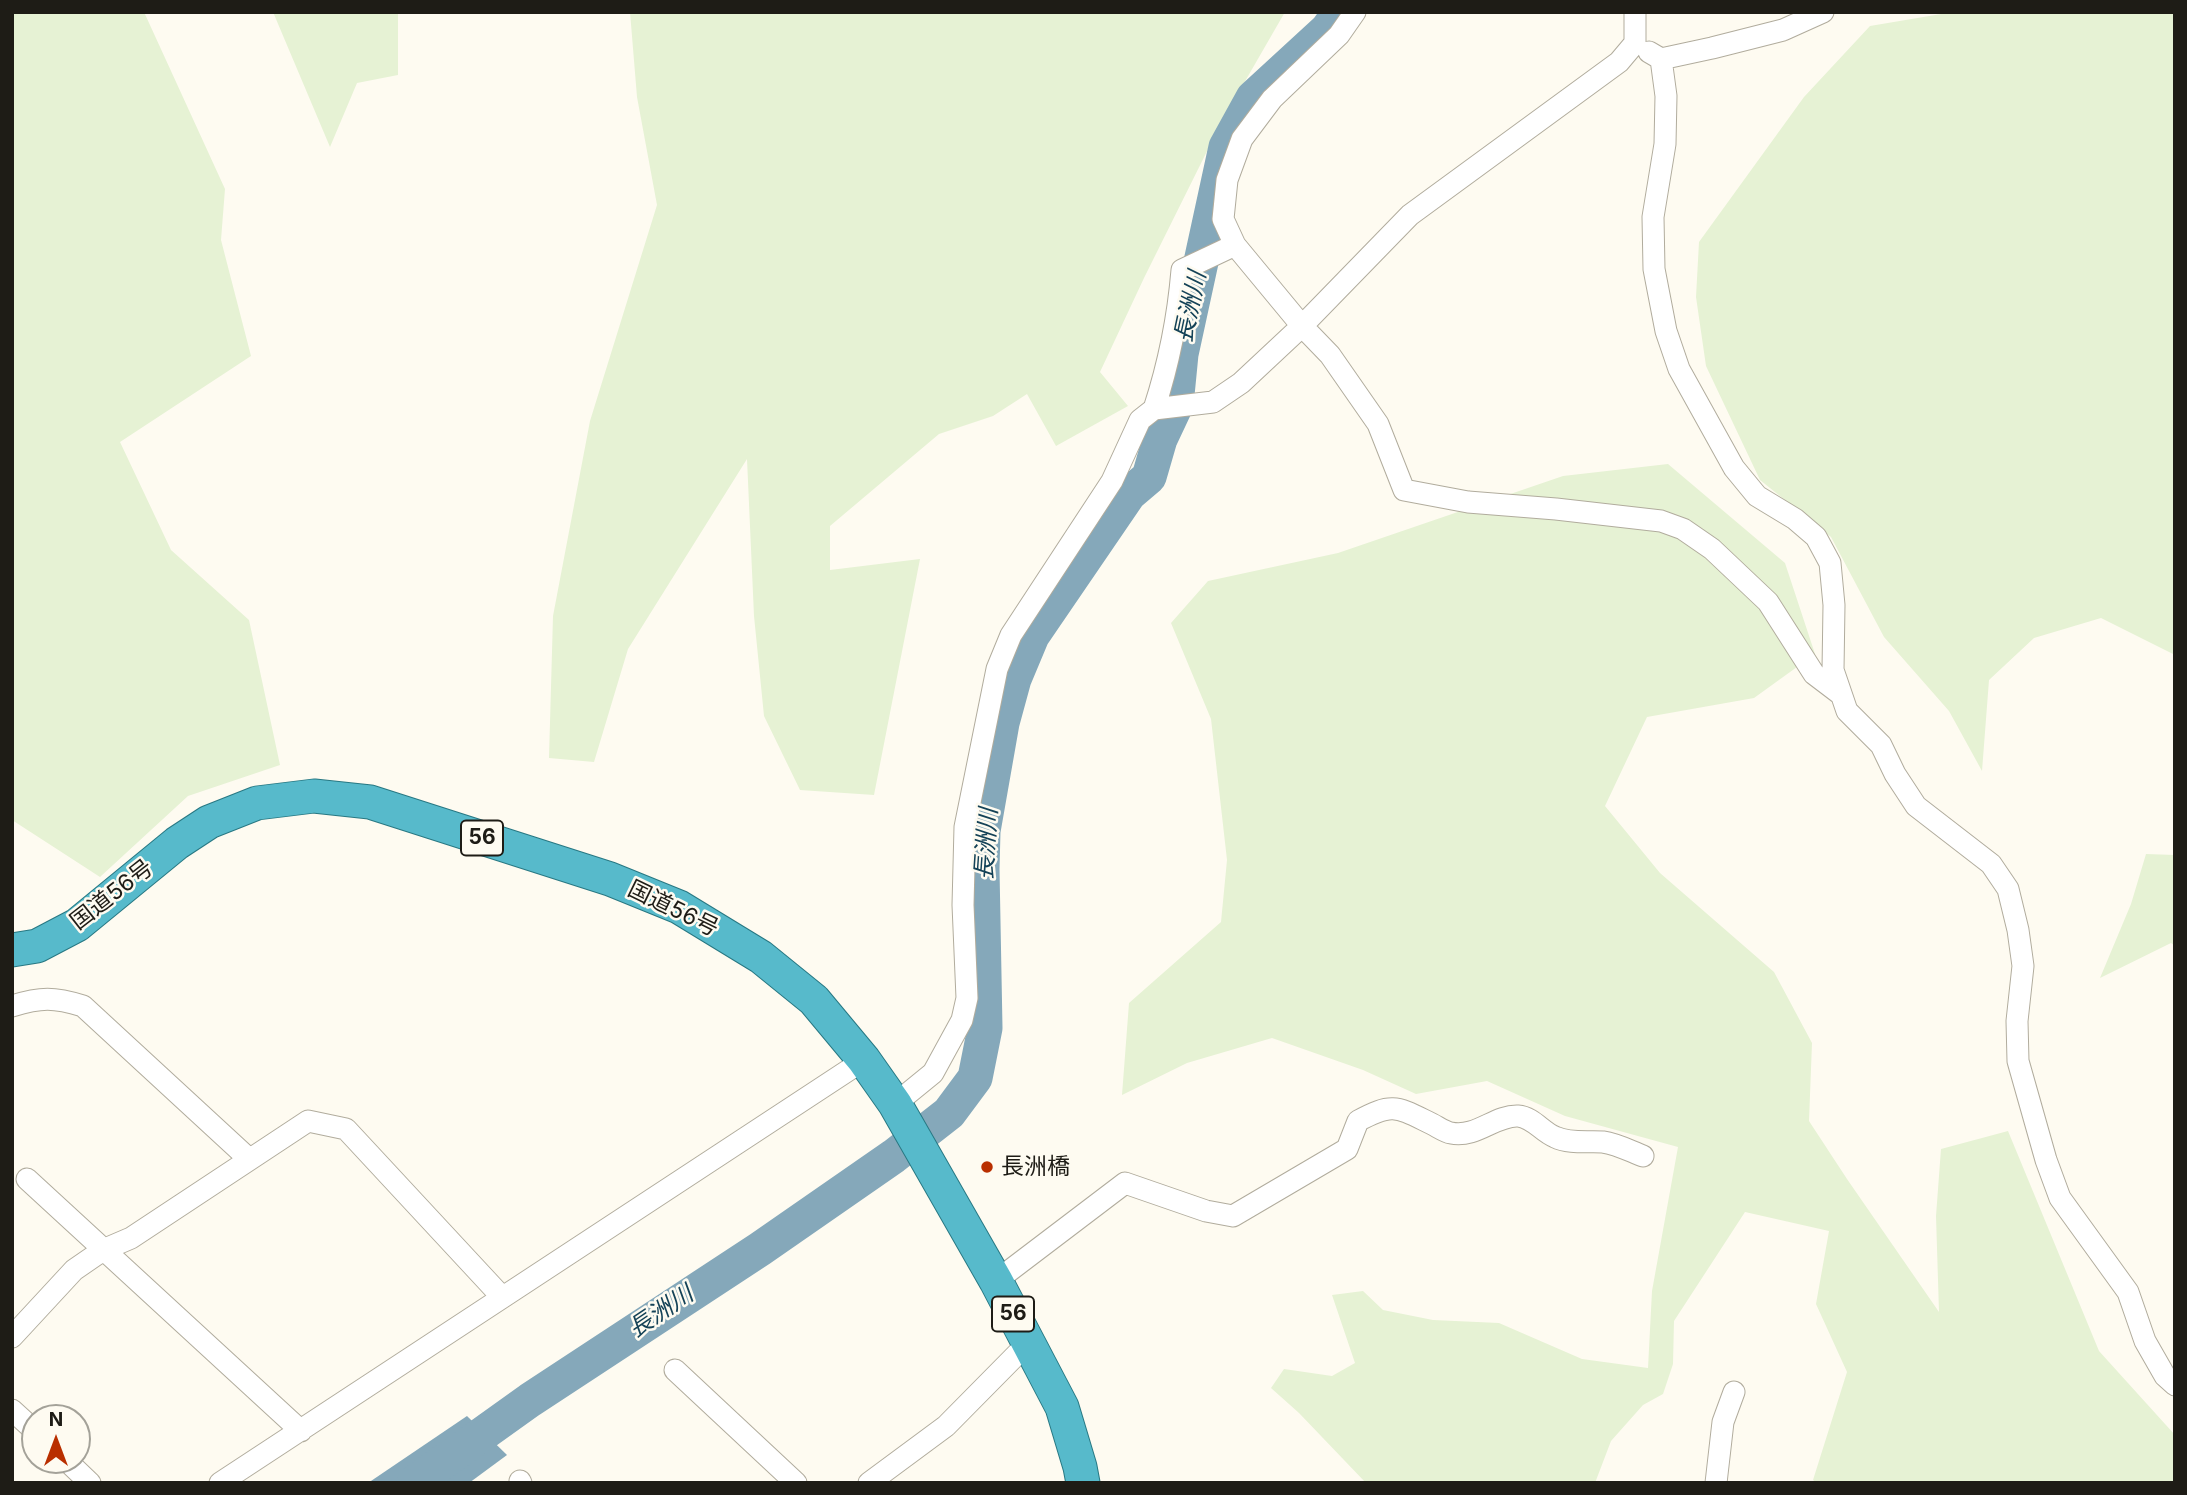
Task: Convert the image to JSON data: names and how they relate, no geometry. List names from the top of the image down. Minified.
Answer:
{"streets":{"highway":["56","国道56号"]},"water":["長洲川"],"places":["長洲橋"],"north":"top"}
